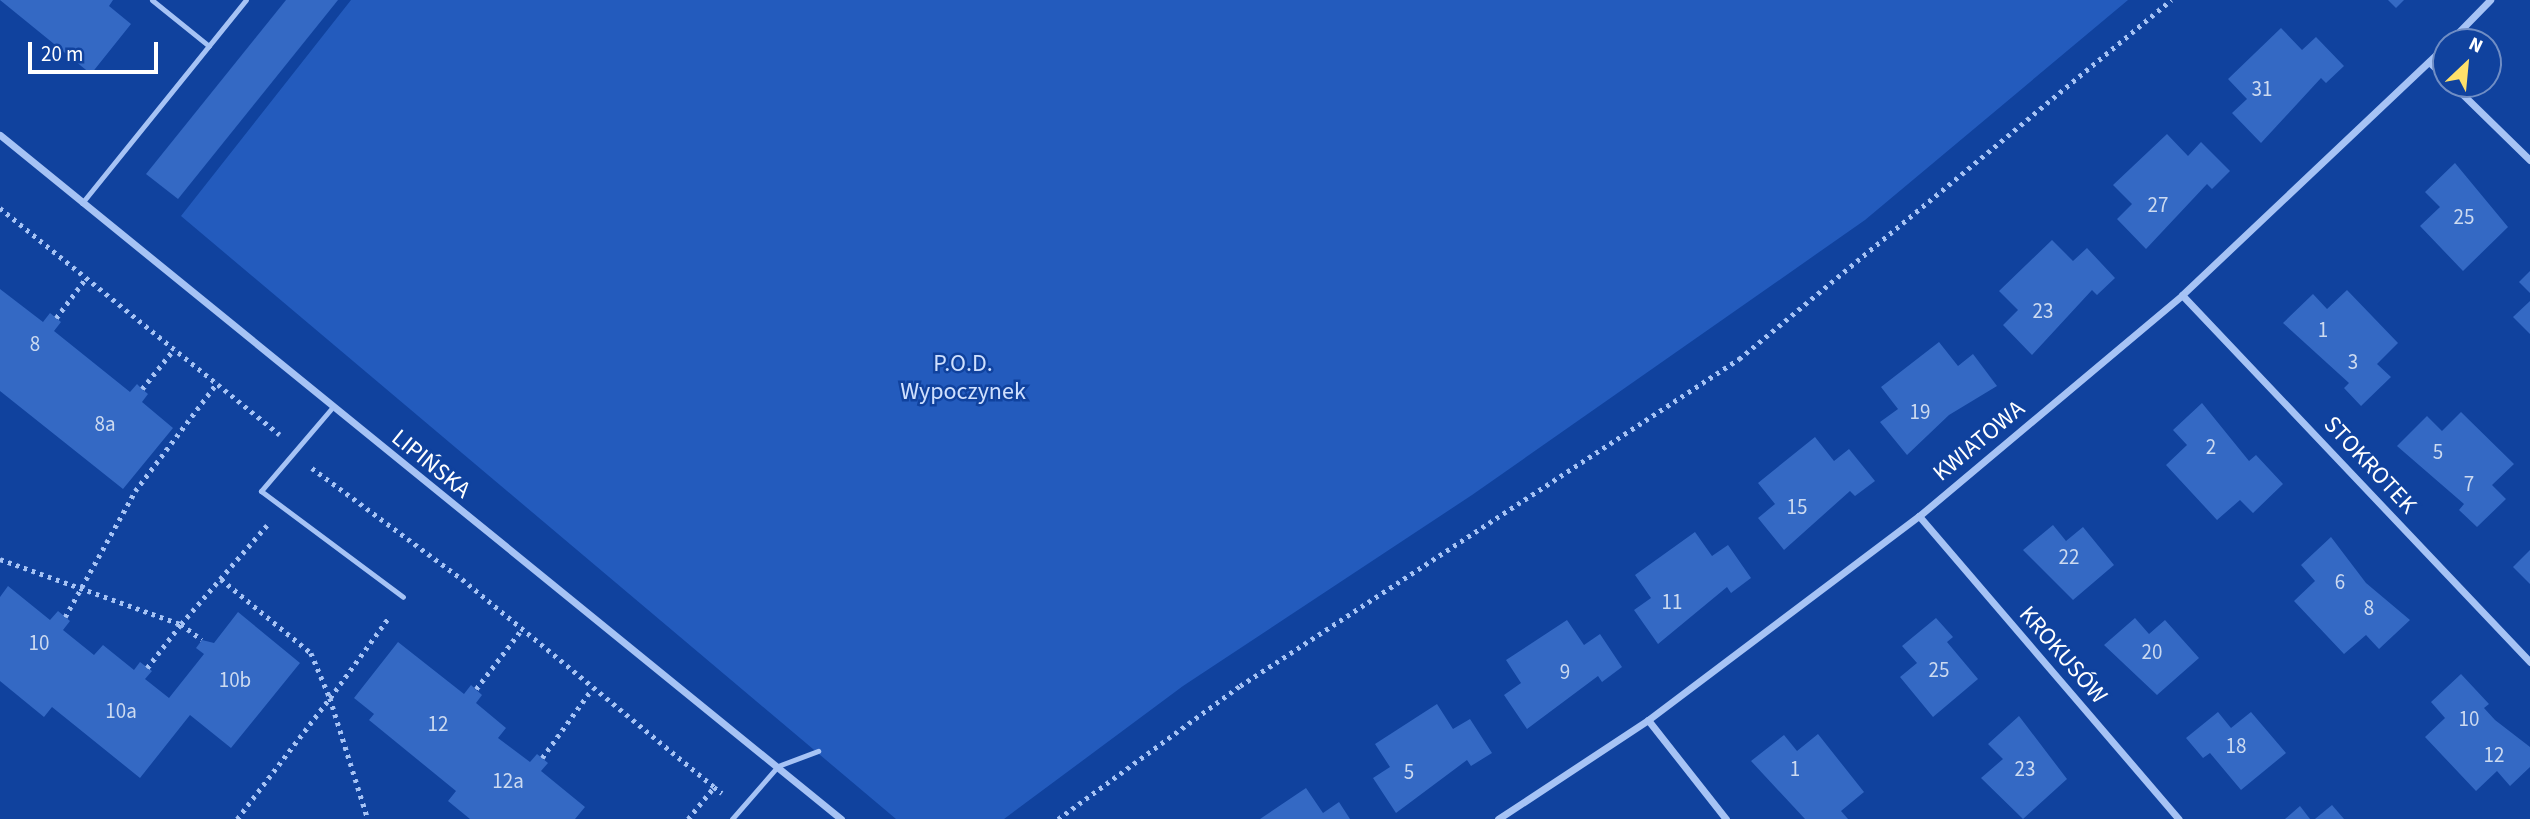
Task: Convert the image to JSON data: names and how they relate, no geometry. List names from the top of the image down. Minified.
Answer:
{"streets":{"street":["KWIATOWA","LIPIŃSKA","STOKROTEK","KROKUSÓW"]},"crossings":[["KWIATOWA","STOKROTEK"],["KWIATOWA","KROKUSÓW"]],"parks":["P.O.D. Wypoczynek"],"house_numbers":["31","27","25","23","1","8","3","19","8a","2","5","7","15","22","6","11","8","10","20","25","9","10b","10a","10","12","18","12","1","23","5","12a"],"scale_bar":"20 m","north":"top right"}
